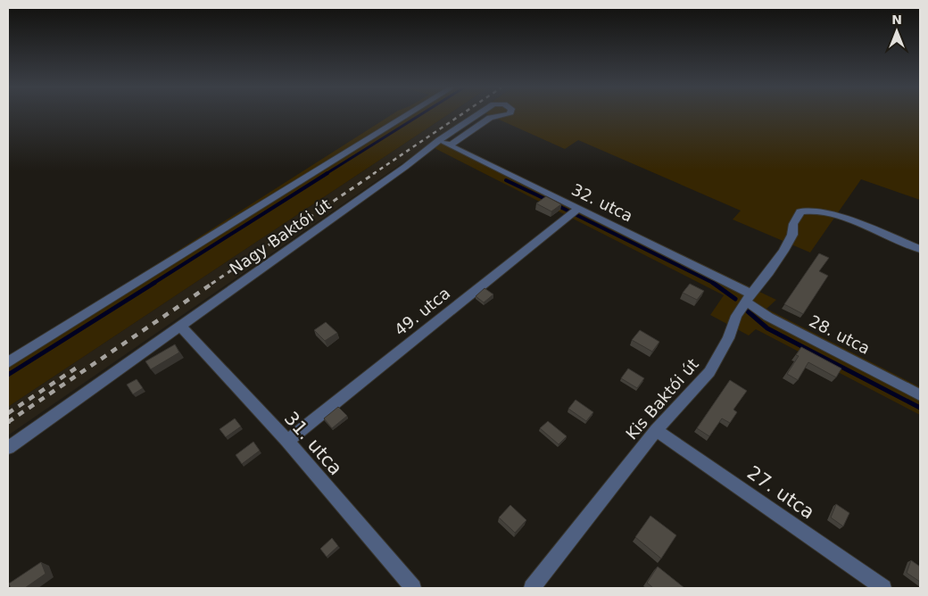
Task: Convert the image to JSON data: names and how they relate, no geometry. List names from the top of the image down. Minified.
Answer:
{"streets":{"street":["32. utca","Nagy Baktói út","49. utca","28. utca","Kis Baktói út","31. utca","27. utca"]},"crossings":[["32. utca","Nagy Baktói út"],["32. utca","49. utca"],["32. utca","28. utca"],["32. utca","Kis Baktói út"],["Nagy Baktói út","31. utca"],["49. utca","31. utca"],["28. utca","Kis Baktói út"],["Kis Baktói út","27. utca"]],"north":"top"}
